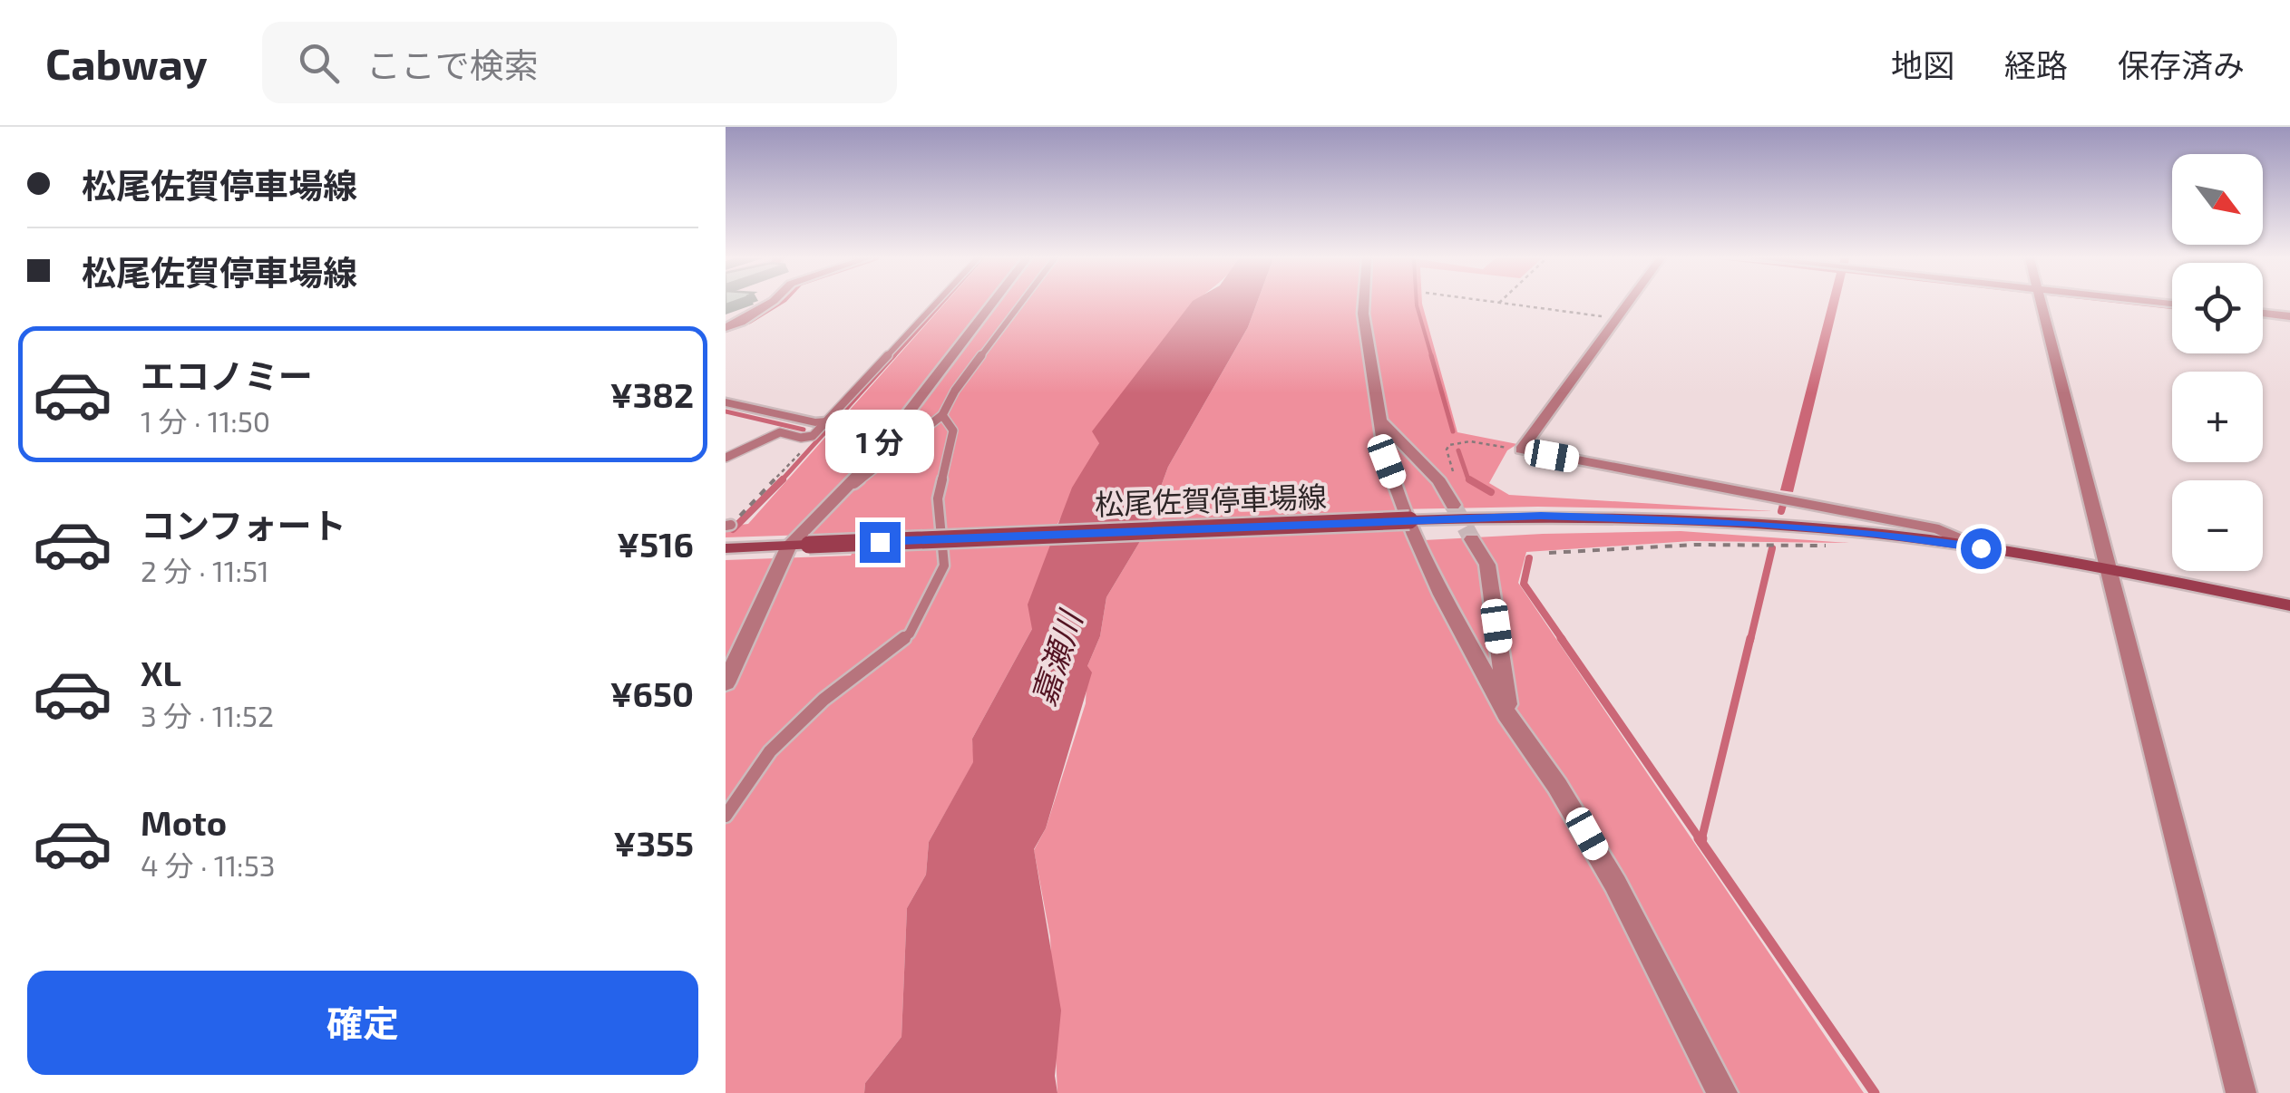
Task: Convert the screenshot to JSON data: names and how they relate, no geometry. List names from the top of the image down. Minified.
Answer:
{"streets":{"main road":["松尾佐賀停車場線"]},"water":["嘉瀬川"],"north":"bottom right","page":{"header":"Cabway","search":"ここで検索","nav":["地図","経路","保存済み"],"banner":["松尾佐賀停車場線","松尾佐賀停車場線"],"map_buttons":["+","−"],"list":[{"name":"エコノミー","note":"1 分 · 11:50","value":"¥382"},{"name":"コンフォート","note":"2 分 · 11:51","value":"¥516"},{"name":"XL","note":"3 分 · 11:52","value":"¥650"},{"name":"Moto","note":"4 分 · 11:53","value":"¥355"}],"bubble":"1 分","buttons":"確定"}}
